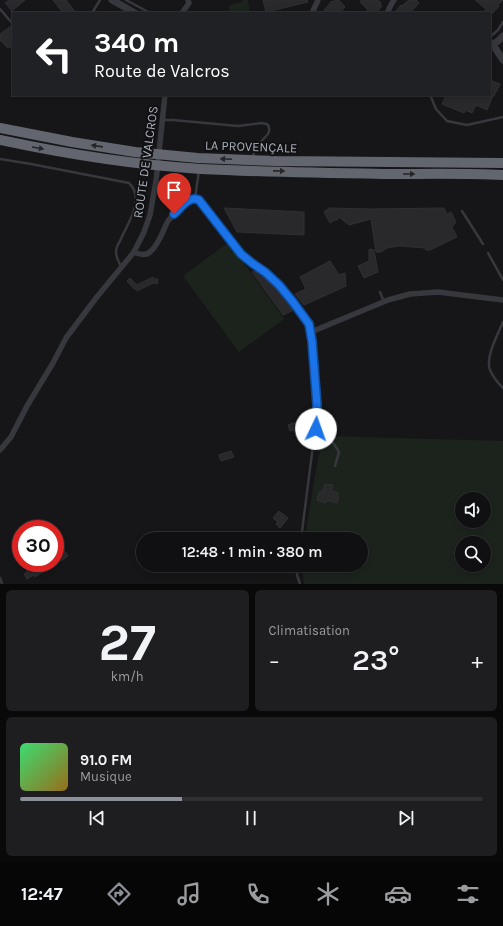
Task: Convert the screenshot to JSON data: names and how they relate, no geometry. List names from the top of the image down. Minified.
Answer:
{"streets":{"highway":["LA PROVENÇALE"],"street":["ROUTE DE VALCROS"]},"page":{"turn":["340 m","Route de Valcros"],"limit":"30","trip":"12:48 · 1 min · 380 m","tile":[["27","km/h"],"Climatisation"],"heat":["−","23°","+"],"song":["91.0 FM","Musique"],"tabs":"12:47"}}
